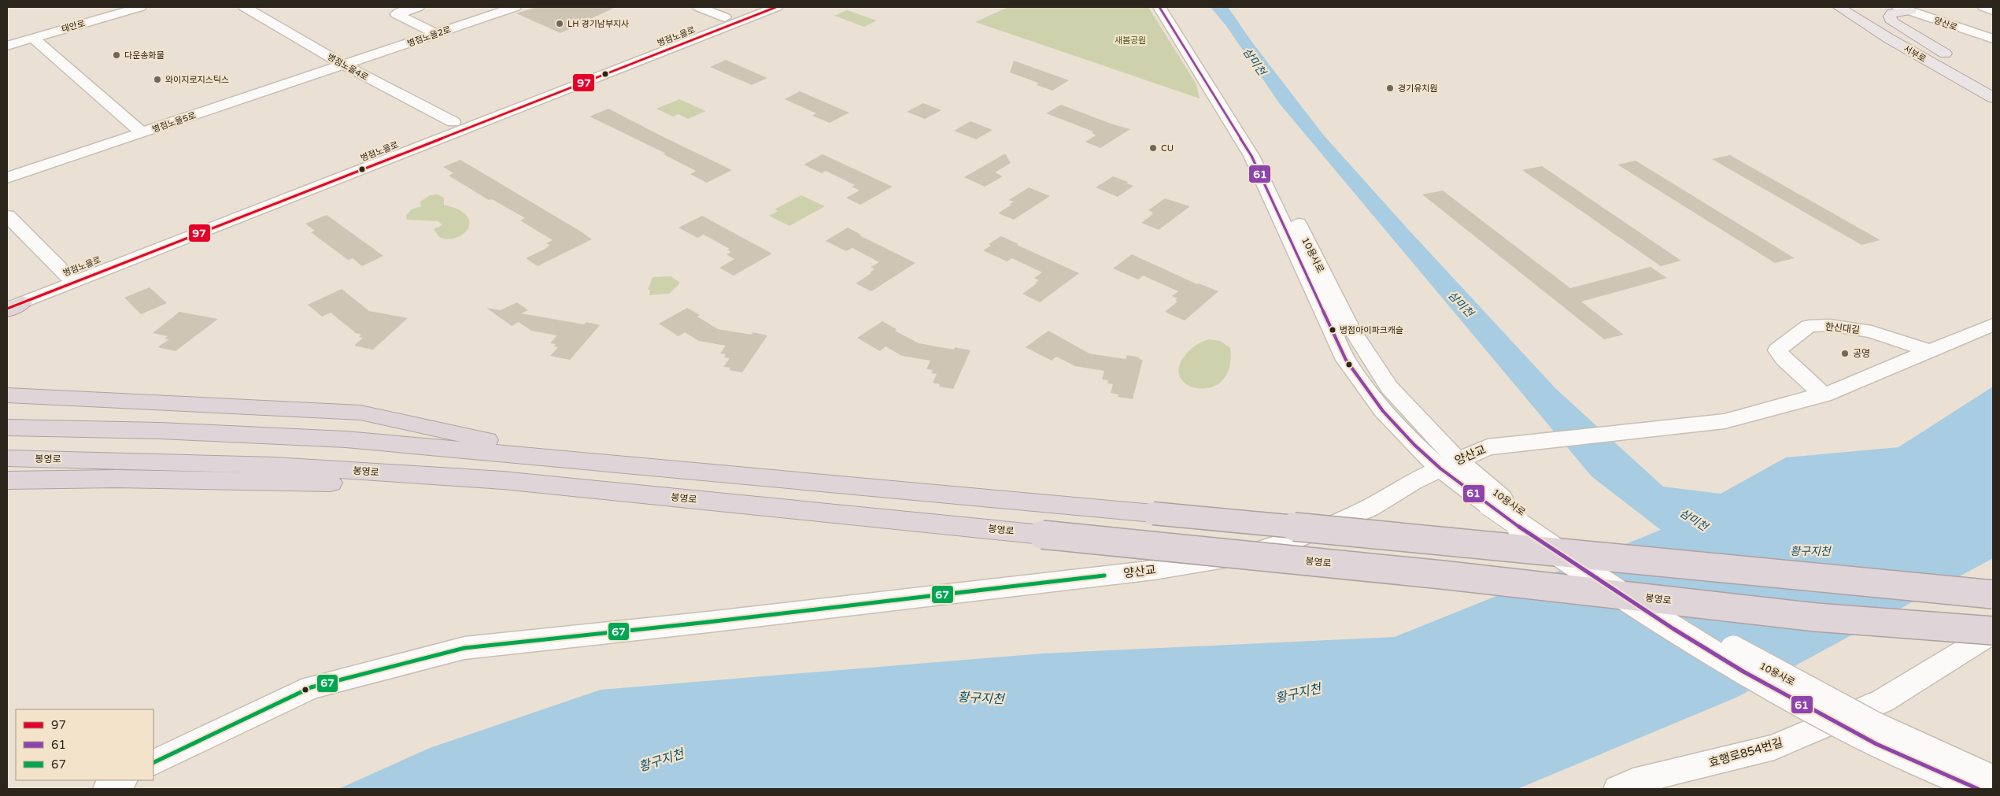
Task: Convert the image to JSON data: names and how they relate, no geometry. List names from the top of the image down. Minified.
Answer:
{"streets":{"highway":["봉영로"],"main road":["서부로"],"street":["양산로","태안로","병점노을2로","병점노을로","병점노을4로","병점노을5로","10용사로","한신대길","양산교","효행로854번길"]},"crossings":[["태안로","병점노을5로"],["병점노을2로","병점노을4로"],["병점노을2로","병점노을5로"],["병점노을로","병점노을4로"],["병점노을4로","병점노을5로"],["10용사로","양산교"],["한신대길","양산교"],["봉영로","효행로854번길"]],"water":["삼미천","황구지천"],"parks":["새봄공원"],"places":["LH 경기남부지사","다운송화물","와이지로지스틱스","경기유치원","CU","병점아이파크캐슬","공영"],"lines":["transit line 97","transit line 61","transit line 67"],"legend":["97","61","67"]}
